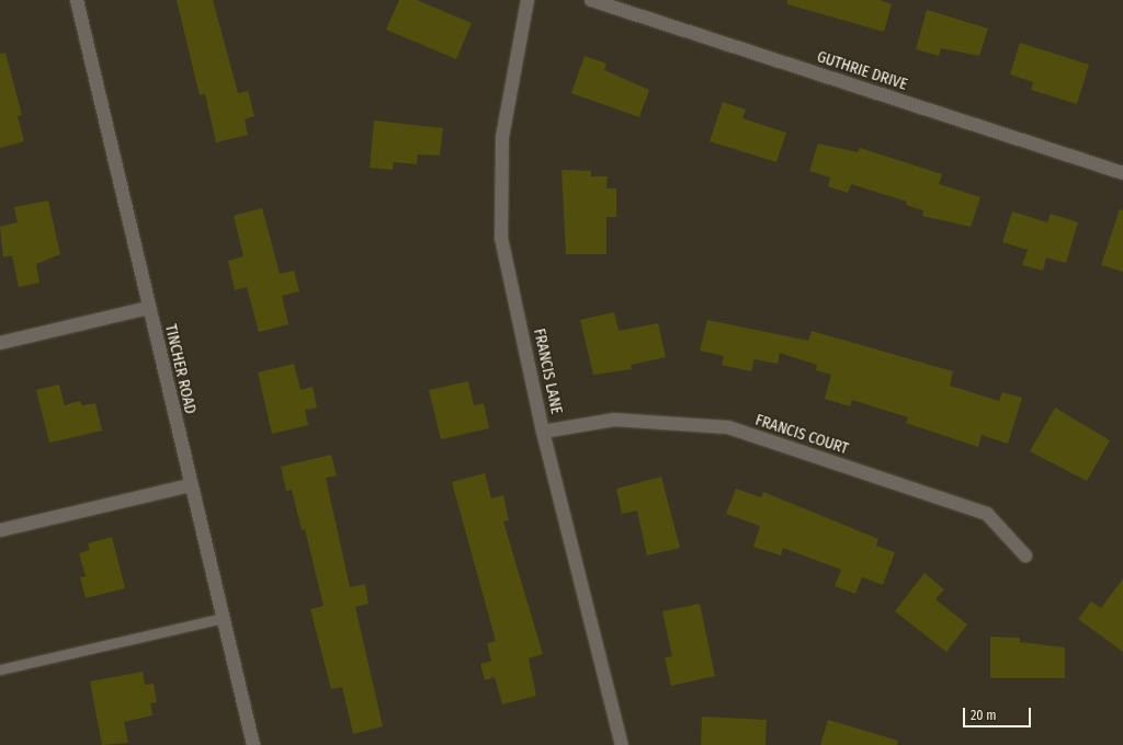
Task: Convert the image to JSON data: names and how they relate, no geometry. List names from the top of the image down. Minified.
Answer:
{"streets":{"street":["GUTHRIE DRIVE","TINCHER ROAD","FRANCIS LANE","FRANCIS COURT"]},"crossings":[["FRANCIS LANE","FRANCIS COURT"]],"scale_bar":"20 m"}
